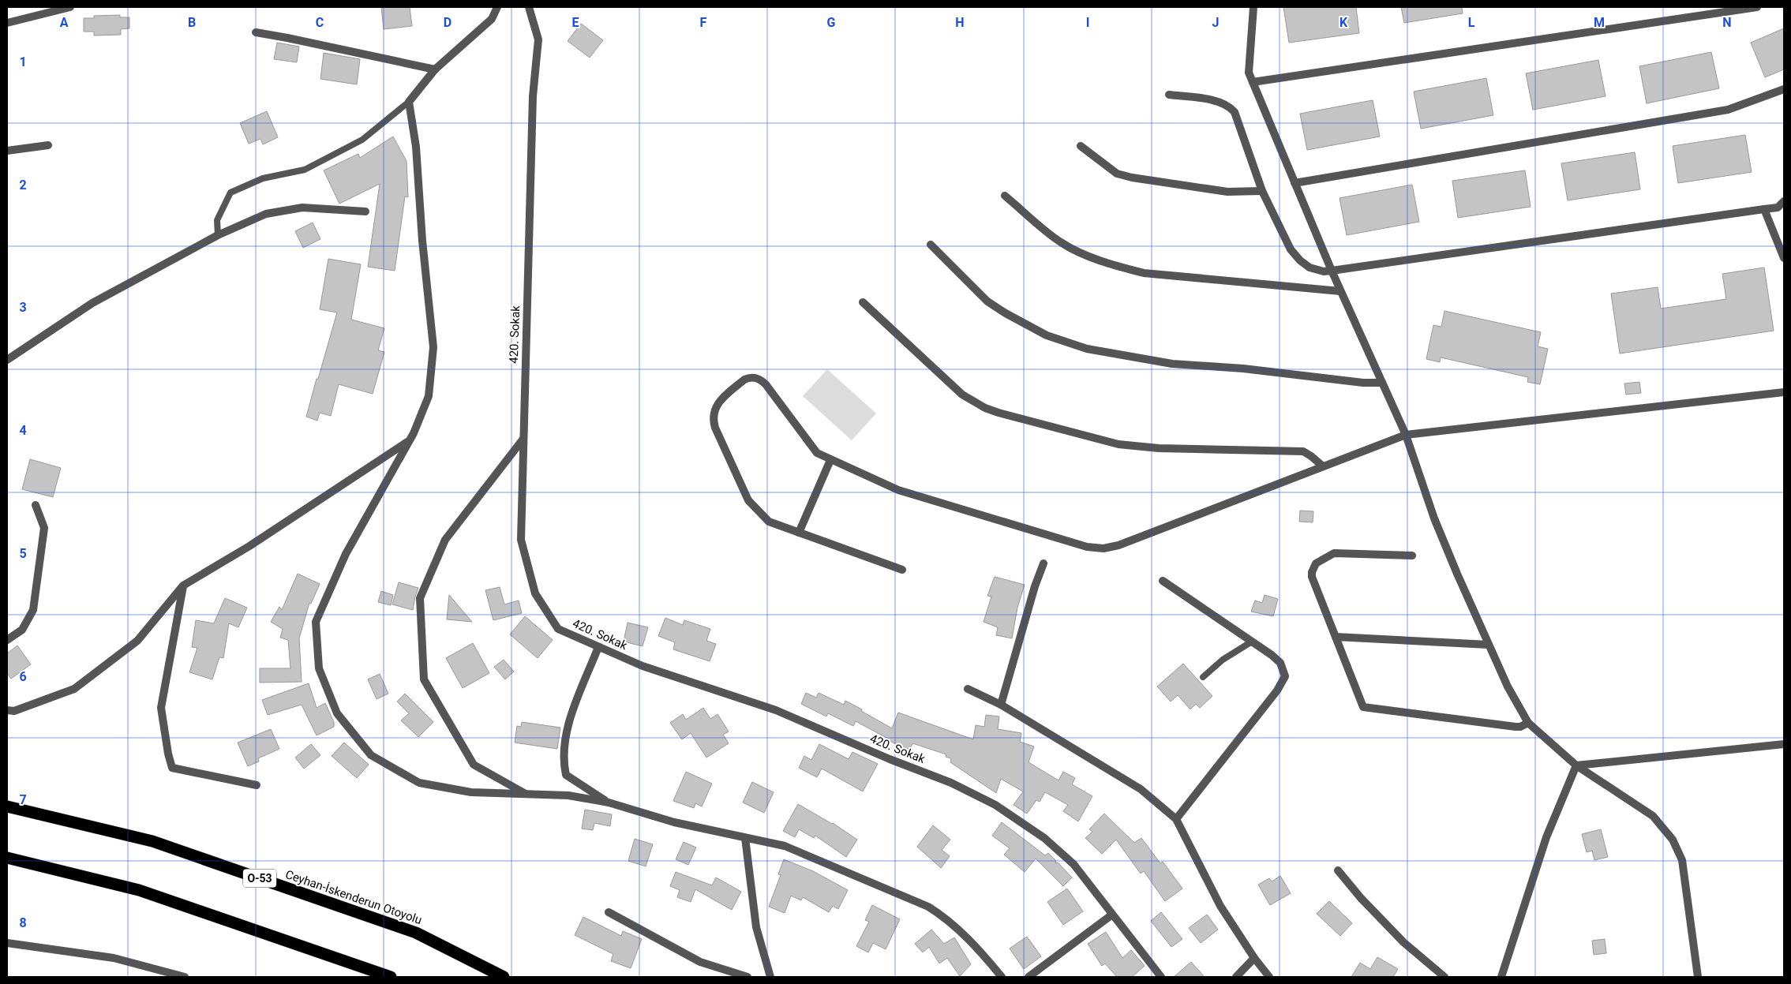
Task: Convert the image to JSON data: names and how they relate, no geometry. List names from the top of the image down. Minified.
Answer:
{"streets":{"highway":["O-53","Ceyhan-İskenderun Otoyolu"],"street":["420. Sokak"]},"grid":{"columns":["A","B","C","D","E","F","G","H","I","J","K","L","M","N"],"rows":["1","2","3","4","5","6","7","8"]}}
